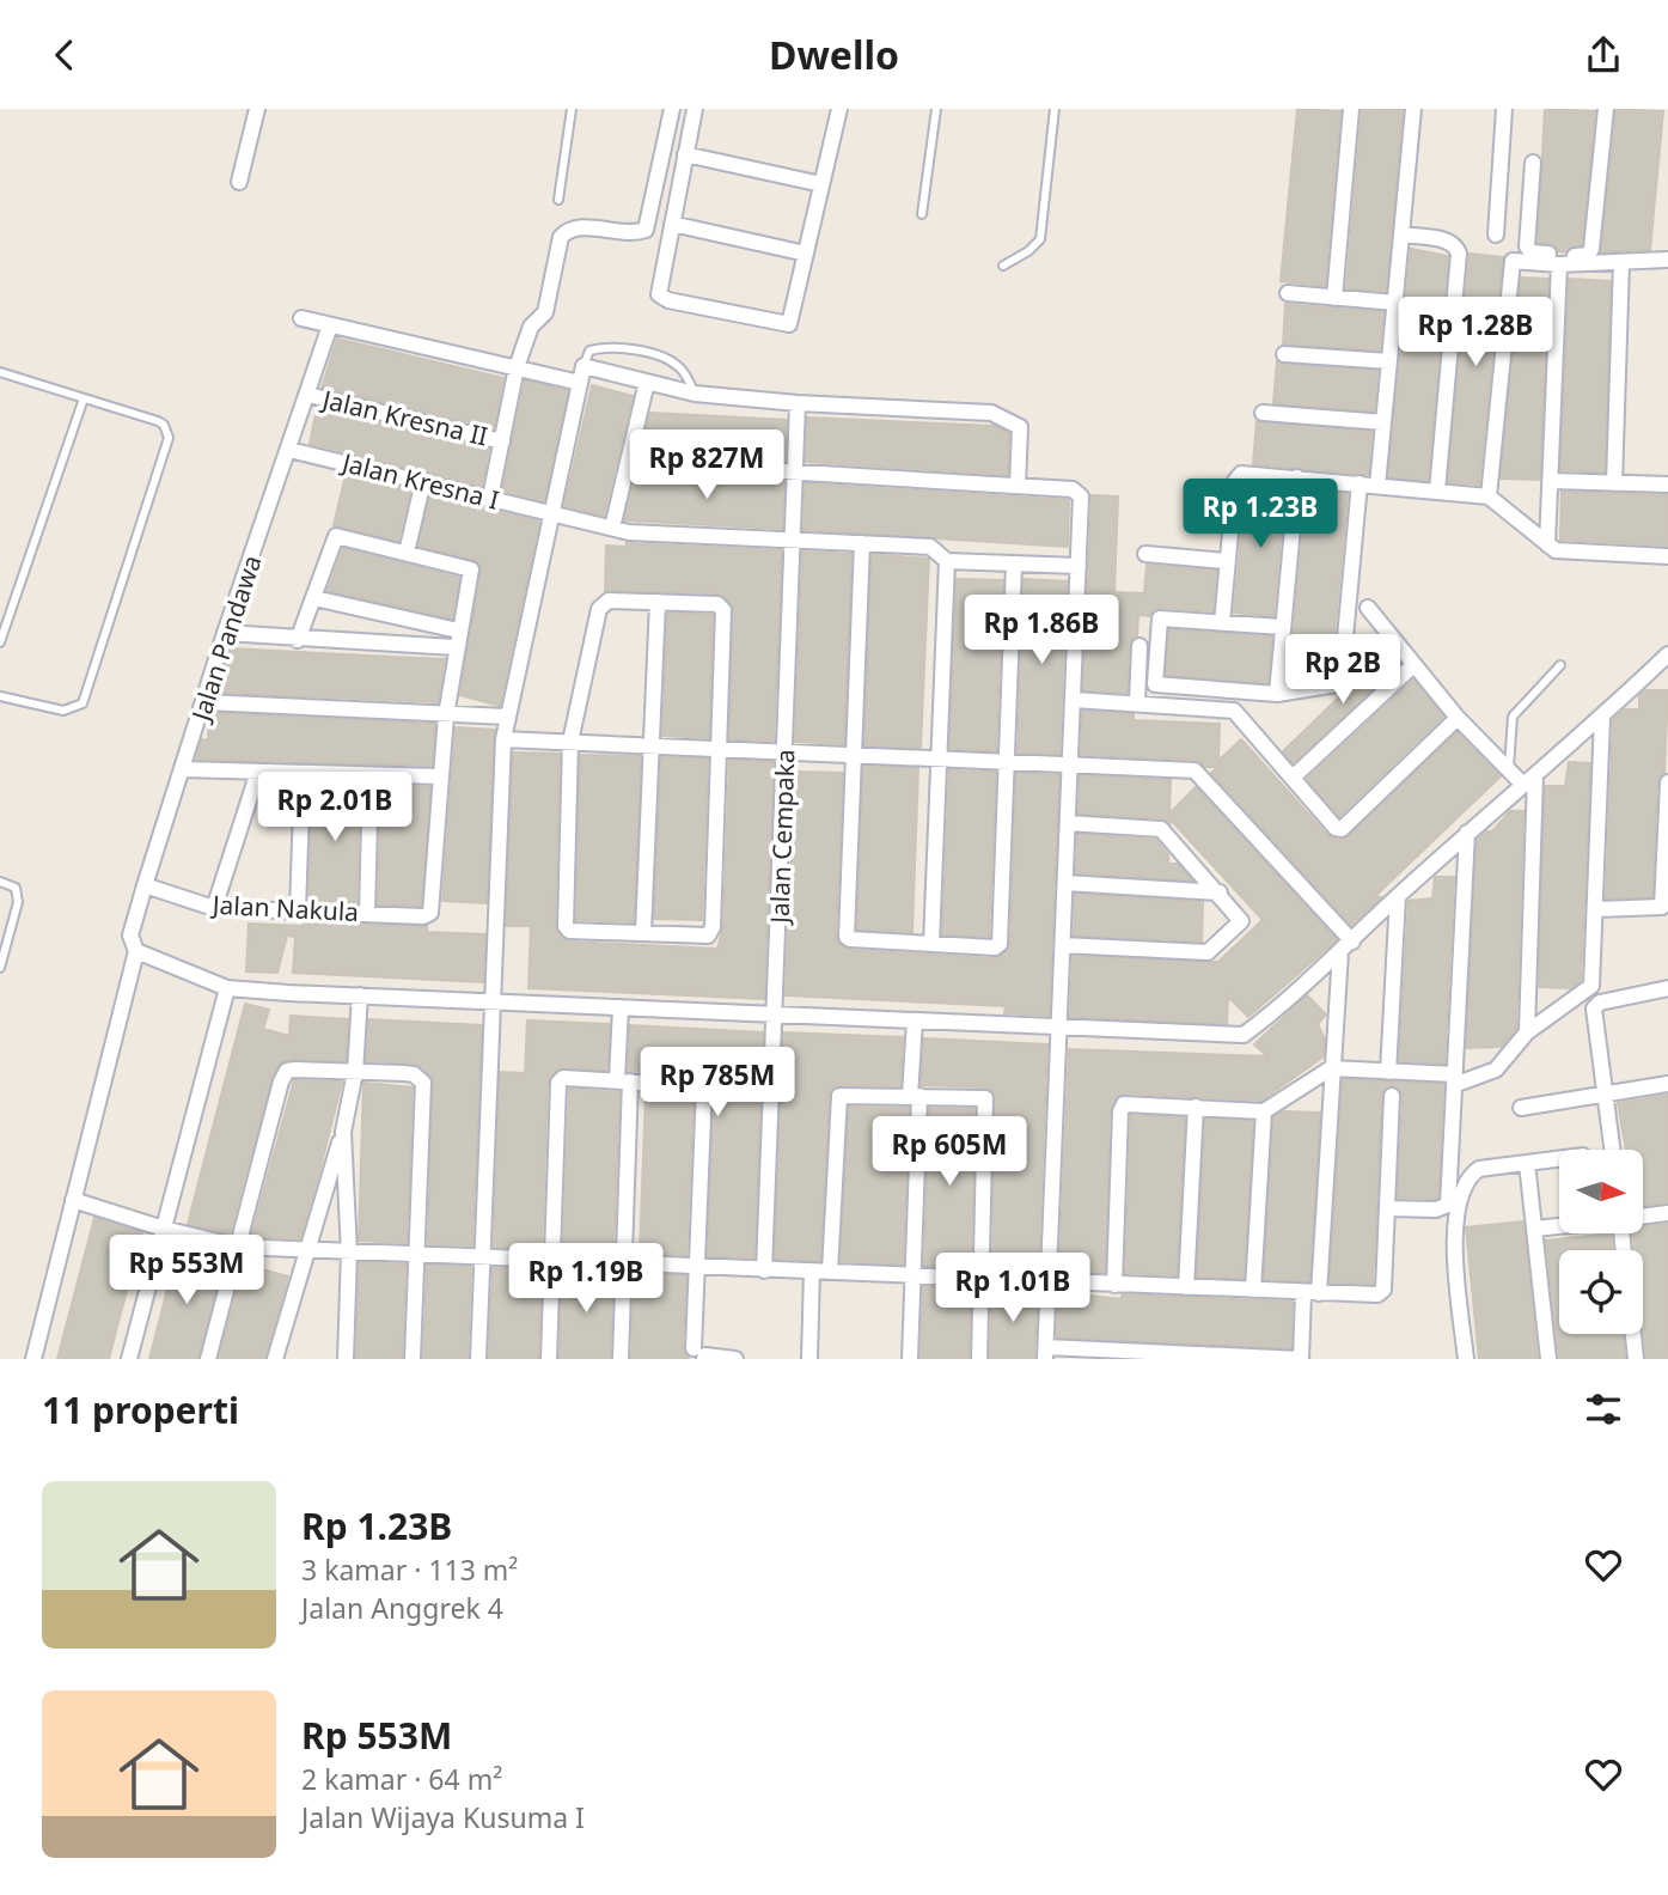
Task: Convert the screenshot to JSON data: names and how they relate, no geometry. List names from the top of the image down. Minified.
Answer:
{"streets":{"street":["Jalan Kresna II","Jalan Kresna I","Jalan Pandawa","Jalan Cempaka","Jalan Nakula"]},"crossings":[["Jalan Kresna II","Jalan Pandawa"],["Jalan Kresna I","Jalan Pandawa"],["Jalan Kresna I","Jalan Cempaka"],["Jalan Pandawa","Jalan Nakula"]],"north":"right","page":{"header":"Dwello","price":["Rp 1.28B","Rp 827M","Rp 1.23B","Rp 1.86B","Rp 2B","Rp 2.01B","Rp 785M","Rp 605M","Rp 553M","Rp 1.19B","Rp 1.01B"],"heading":"11 properti","list":[{"name":"Rp 1.23B","note":"3 kamar · 113 m² · Jalan Anggrek 4"},{"name":"Rp 553M","note":"2 kamar · 64 m² · Jalan Wijaya Kusuma I"}]}}
